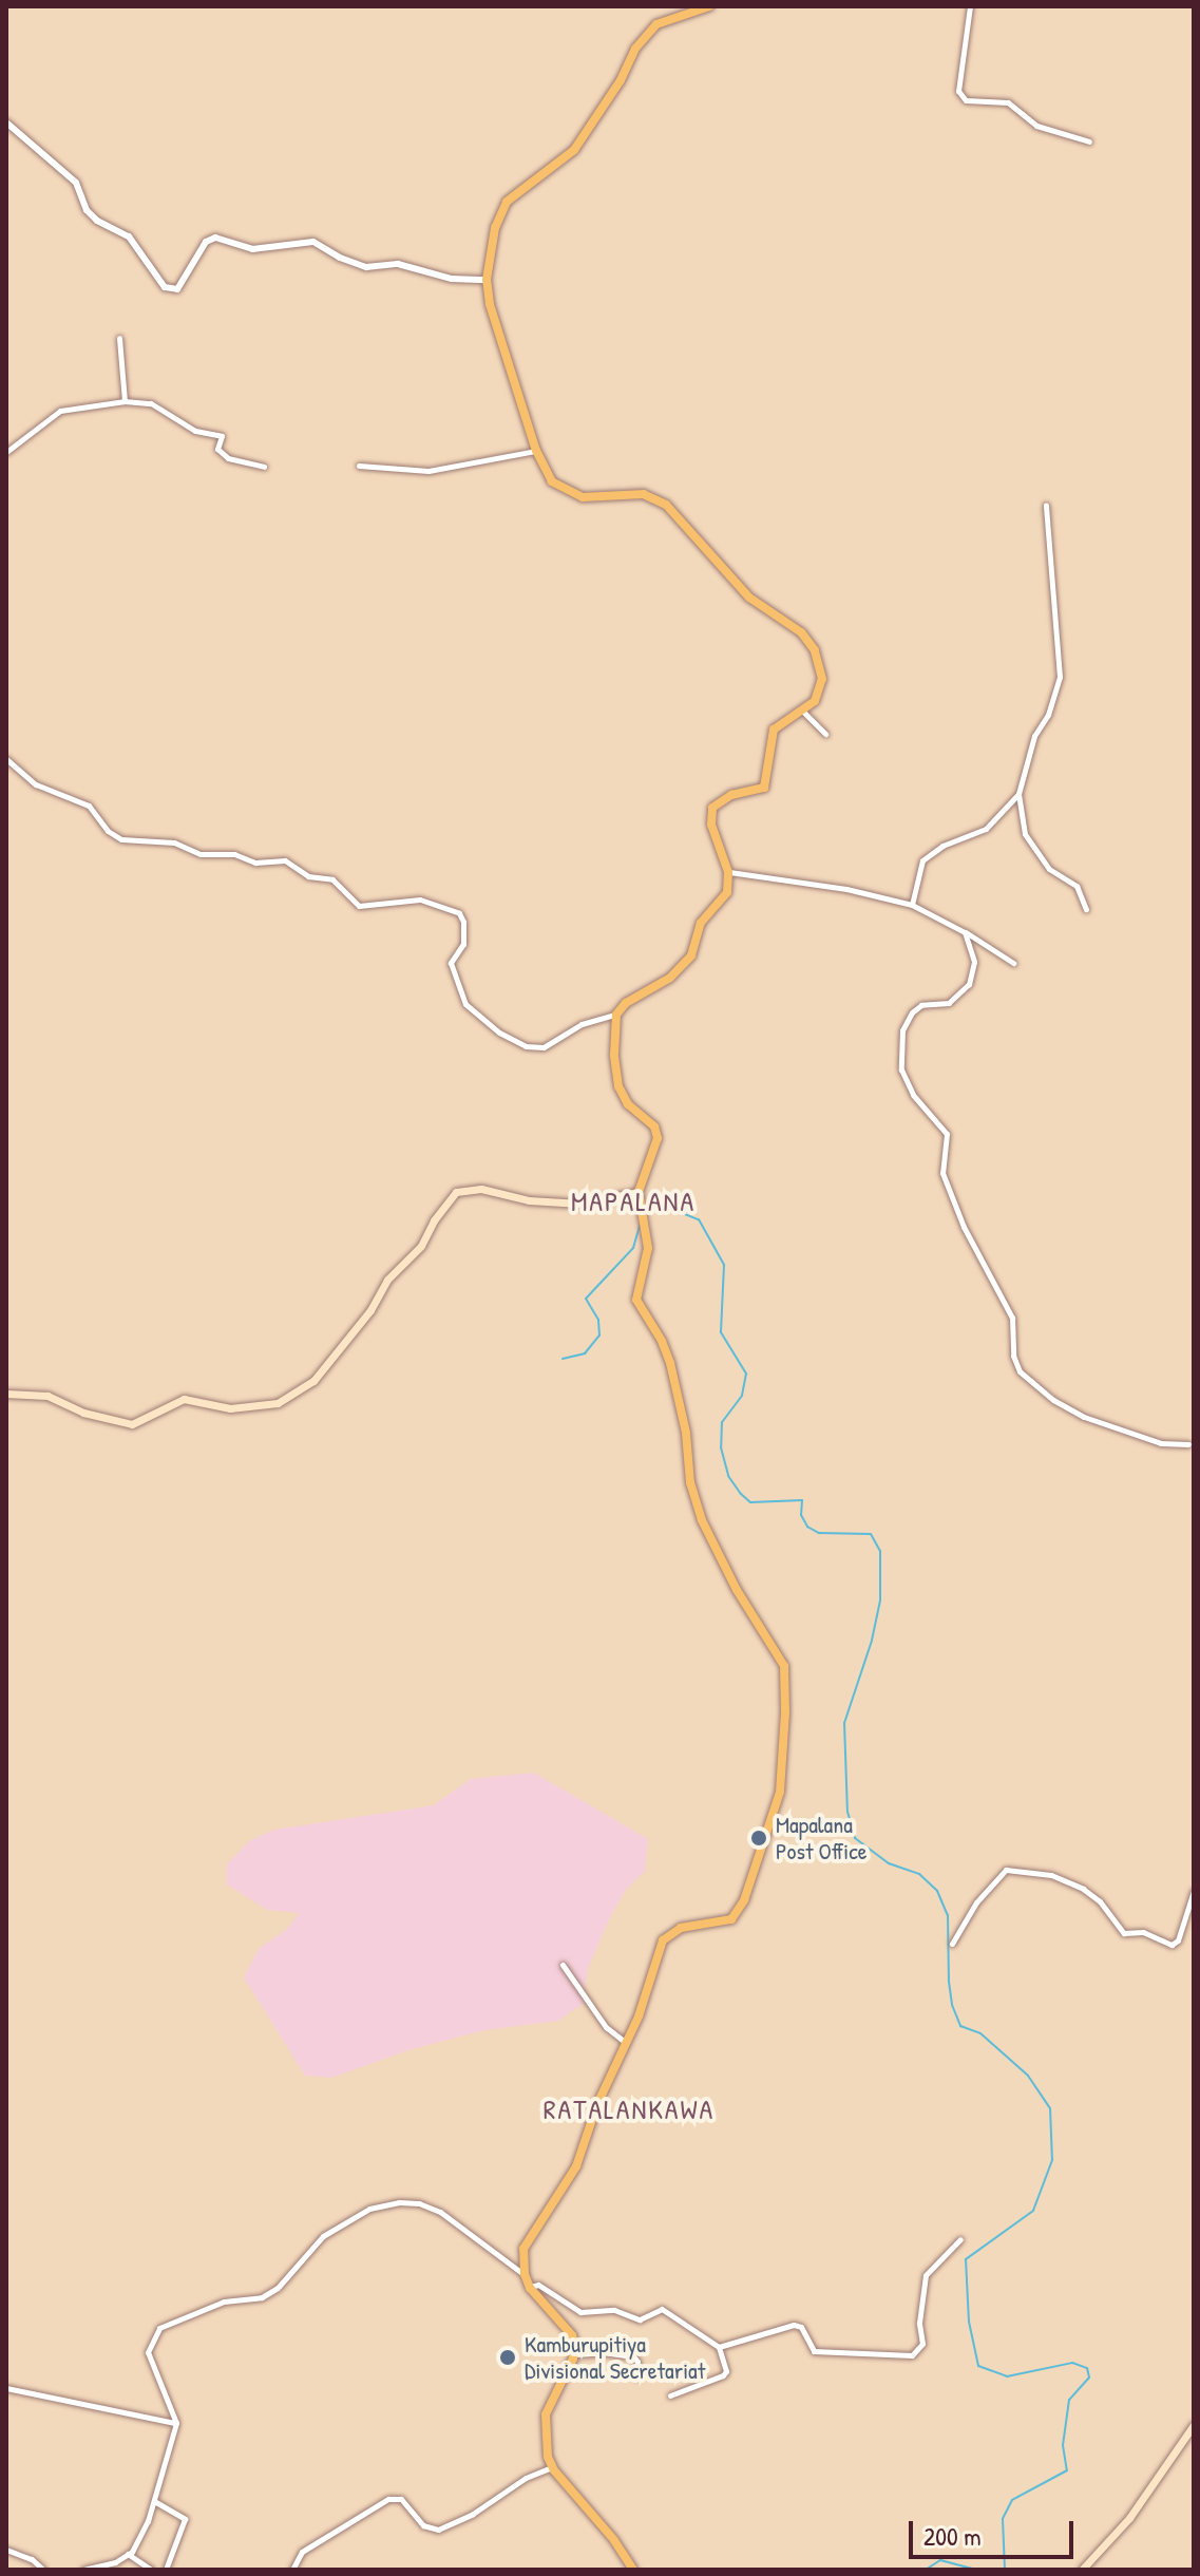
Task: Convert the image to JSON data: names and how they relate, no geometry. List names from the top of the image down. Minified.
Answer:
{"districts":["MAPALANA","RATALANKAWA"],"places":["Mapalana Post Office","Kamburupitiya Divisional Secretariat"],"scale_bar":"200 m"}
